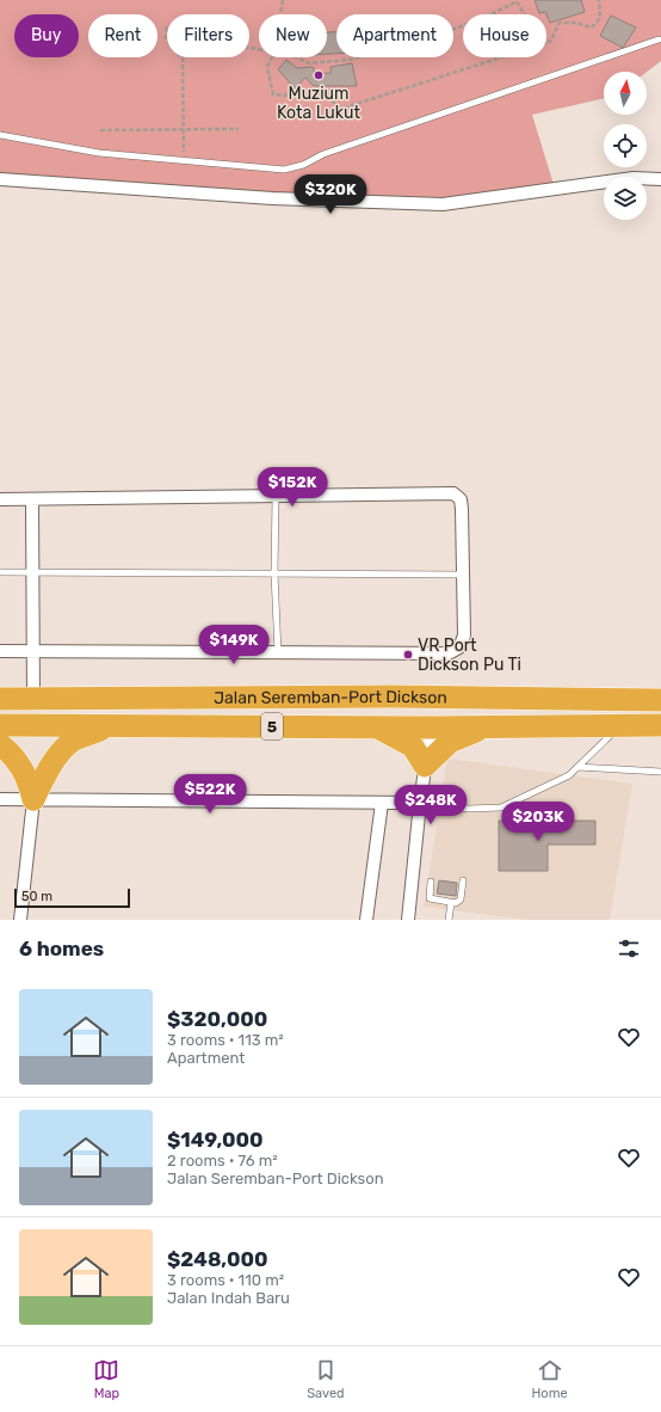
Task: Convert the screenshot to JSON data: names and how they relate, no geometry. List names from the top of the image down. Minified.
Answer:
{"streets":{"highway":["Jalan Seremban-Port Dickson","5"]},"places":["Muzium Kota Lukut","VR Port Dickson Pu Ti"],"scale_bar":"50 m","north":"top","page":{"chip":["Buy","Rent","Filters","New","Apartment","House"],"price":["$320K","$152K","$149K","$522K","$248K","$203K"],"scale":"50 m","heading":"6 homes","list":[{"name":"$320,000","note":"3 rooms · 113 m² · Apartment"},{"name":"$149,000","note":"2 rooms · 76 m² · Jalan Seremban-Port Dickson"},{"name":"$248,000","note":"3 rooms · 110 m² · Jalan Indah Baru"}],"tabs":["Map","Saved","Home"]}}
